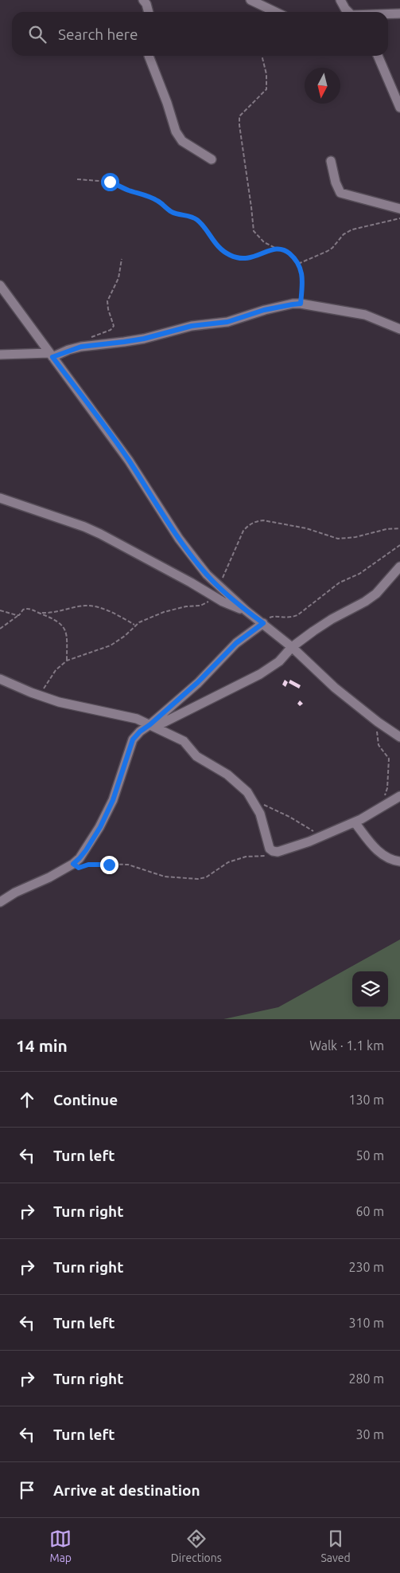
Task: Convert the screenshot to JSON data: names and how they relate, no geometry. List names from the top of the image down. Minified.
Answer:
{"north":"bottom","page":{"search":"Search here","heading":["14 min","Walk · 1.1 km"],"list":[["Continue","130 m"],["Turn left","50 m"],["Turn right","60 m"],["Turn right","230 m"],["Turn left","310 m"],["Turn right","280 m"],["Turn left","30 m"],"Arrive at destination"],"nav":["Map","Directions","Saved"]}}
